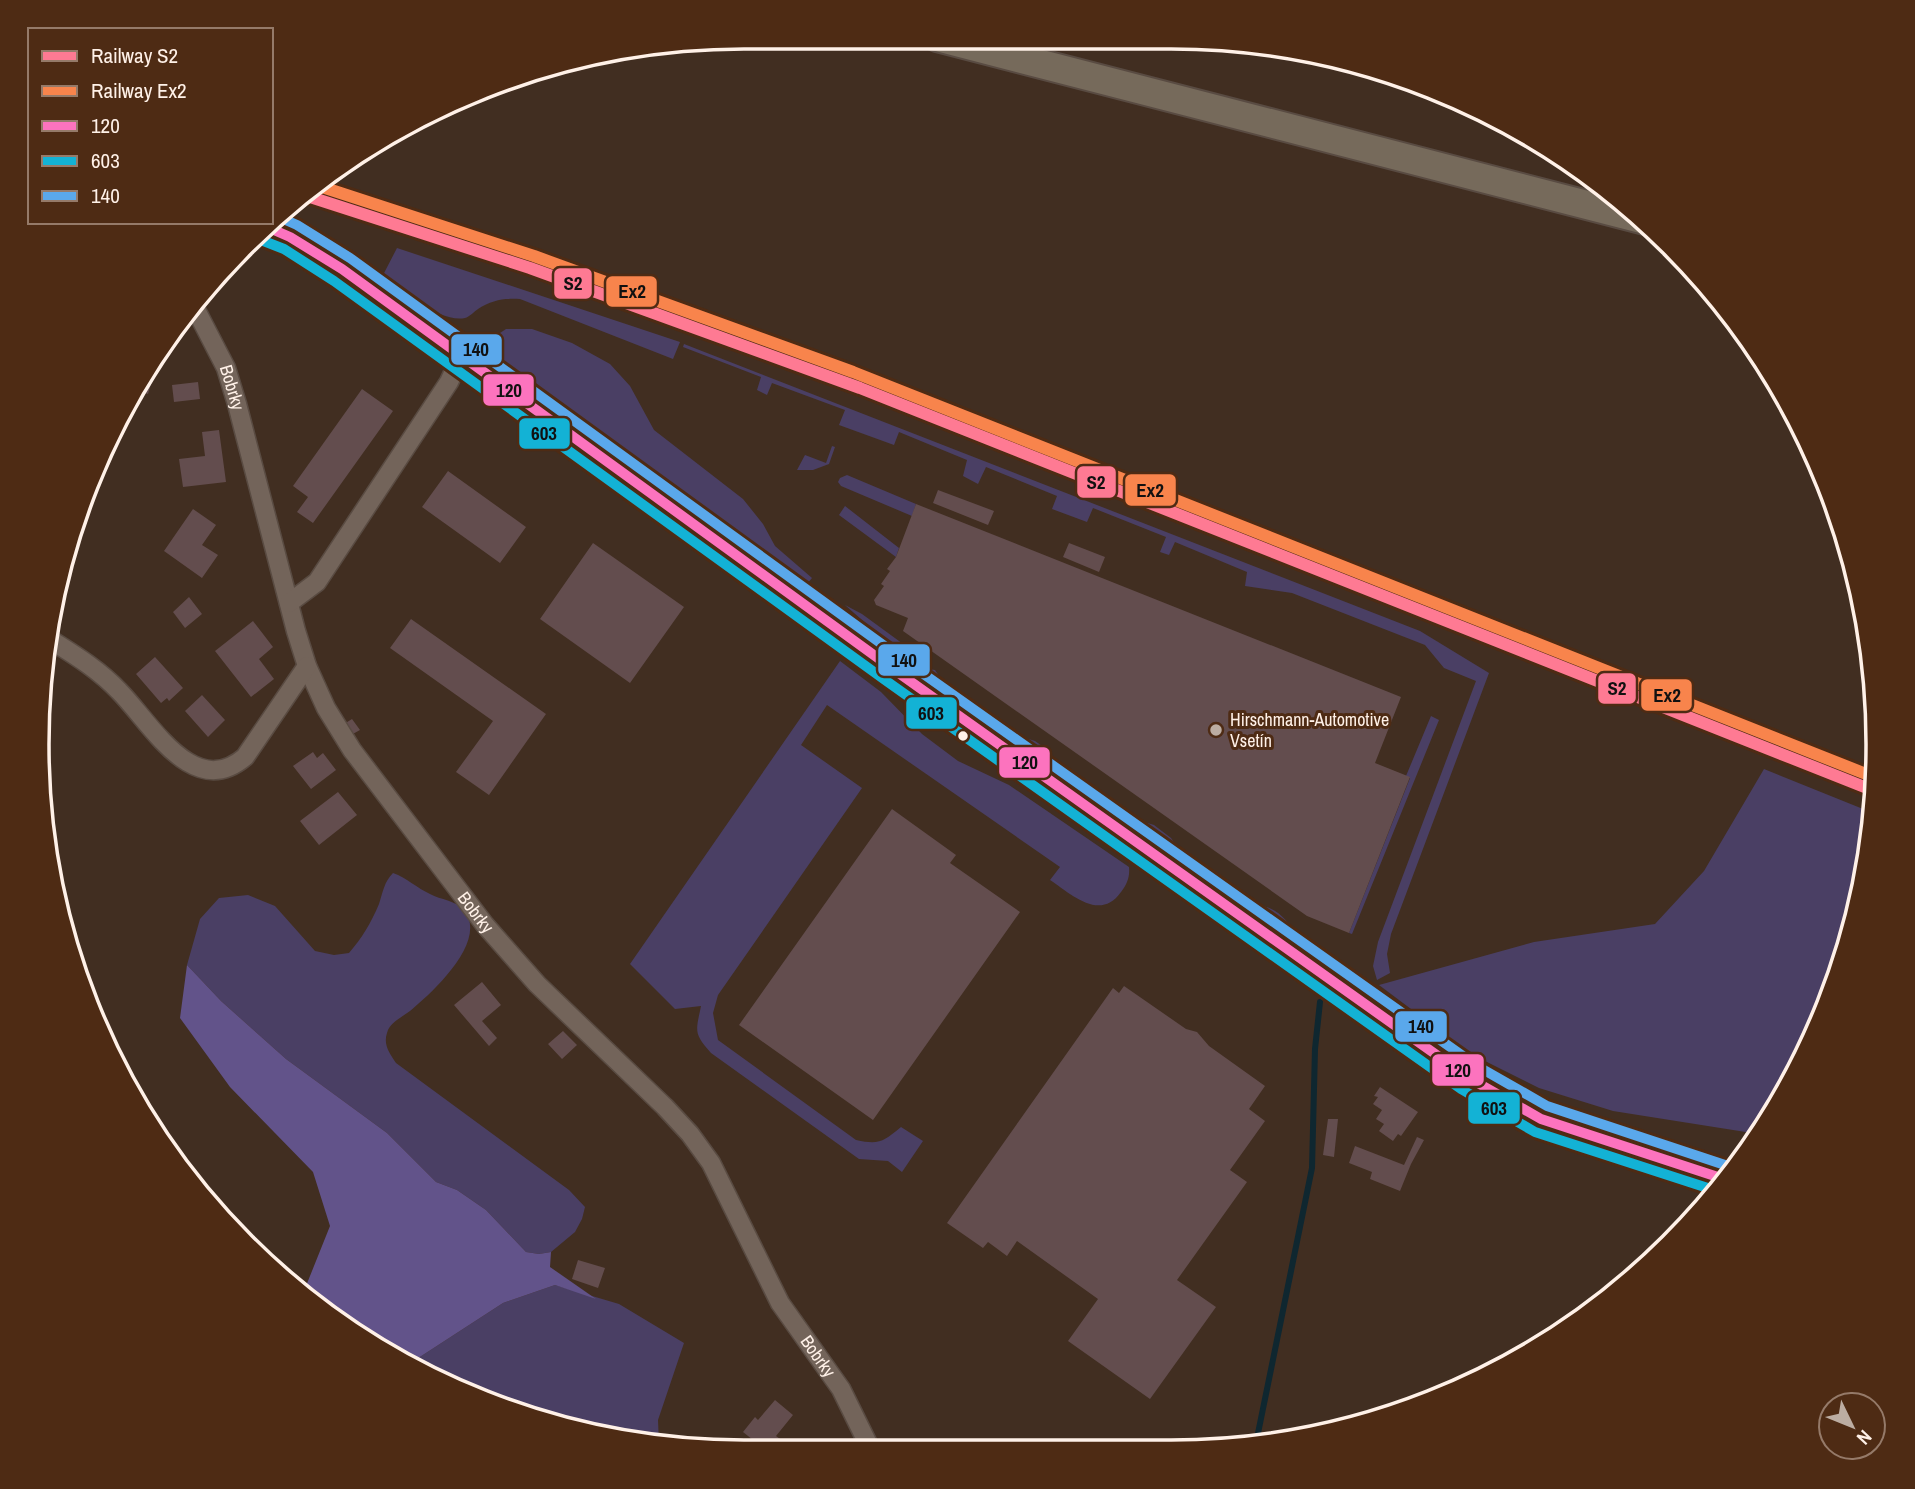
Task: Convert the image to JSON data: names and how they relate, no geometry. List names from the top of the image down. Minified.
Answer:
{"streets":{"street":["Bobrky"]},"places":["Hirschmann-Automotive Vsetín"],"lines":["rail line Ex2","rail line S2","transit line 140","transit line 120","transit line 603"],"legend":["Railway S2","Railway Ex2","120","603","140"],"north":"bottom right"}
